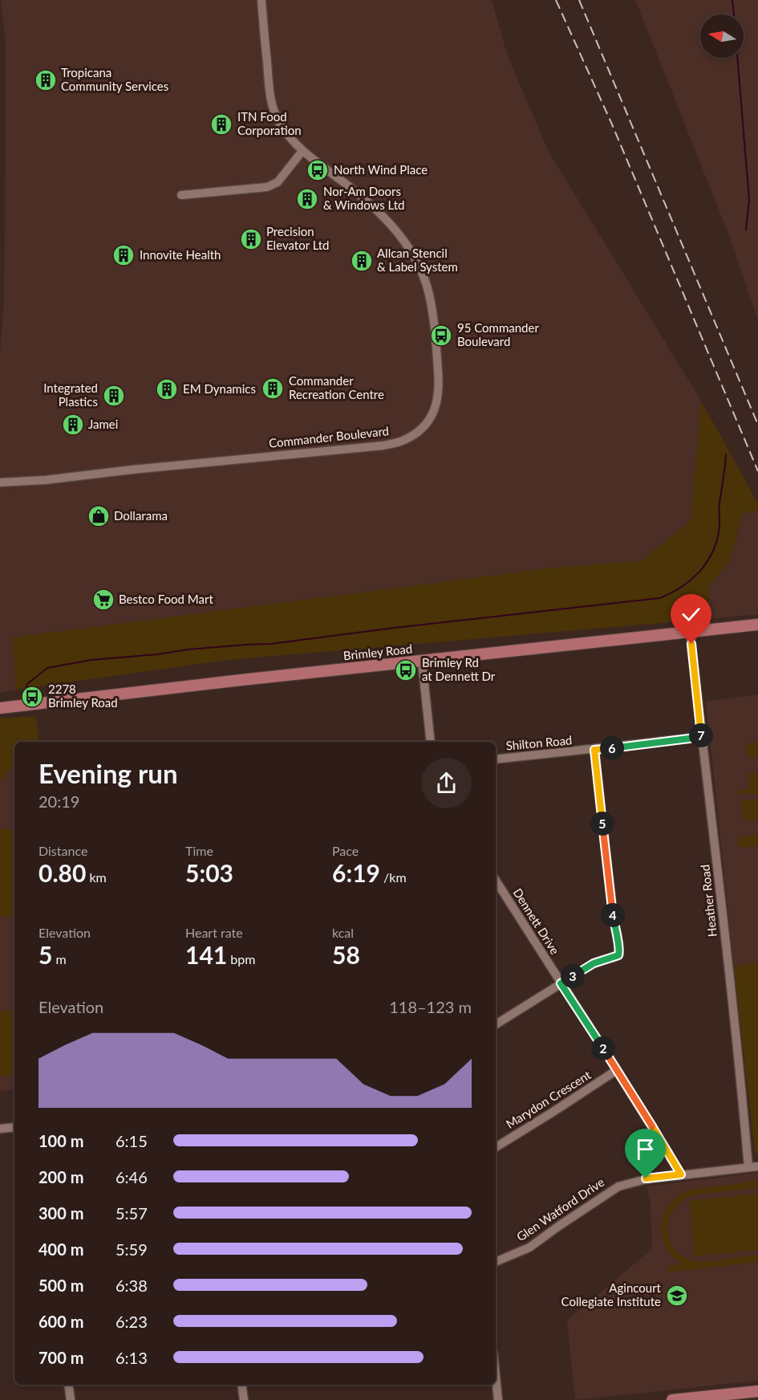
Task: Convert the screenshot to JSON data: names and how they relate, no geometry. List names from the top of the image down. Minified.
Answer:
{"streets":{"main road":["Brimley Road"],"street":["Commander Boulevard","Shilton Road","Heather Road","Dennett Drive","Marydon Crescent","Glen Watford Drive"]},"crossings":[["Brimley Road","Heather Road"],["Shilton Road","Heather Road"],["Heather Road","Glen Watford Drive"],["Dennett Drive","Marydon Crescent"],["Dennett Drive","Glen Watford Drive"]],"places":{"building":["Tropicana Community Services","ITN Food Corporation","Nor-Am Doors & Windows Ltd","Precision Elevator Ltd","Innovite Health","Allcan Stencil & Label System","Commander Recreation Centre","EM Dynamics","Integrated Plastics","Jamei"],"bus stop":["North Wind Place","95 Commander Boulevard","Brimley Rd at Dennett Dr","2278 Brimley Road"],"shop":["Dollarama"],"supermarket":["Bestco Food Mart"],"school or university":["Agincourt Collegiate Institute"]},"north":"left","page":{"pins":["7","6","5","4","3","2"],"heading":["Evening run","20:19"],"stats":[["Distance","0.80 km"],["Time","5:03"],["Pace","6:19 /km"],["Elevation","5 m"],["Heart rate","141 bpm"],["kcal","58"]],"chart":["Elevation","118–123 m"],"list":[{"name":"100 m","note":"6:15"},{"name":"200 m","note":"6:46"},{"name":"300 m","note":"5:57"},{"name":"400 m","note":"5:59"},{"name":"500 m","note":"6:38"},{"name":"600 m","note":"6:23"},{"name":"700 m","note":"6:13"}]}}
